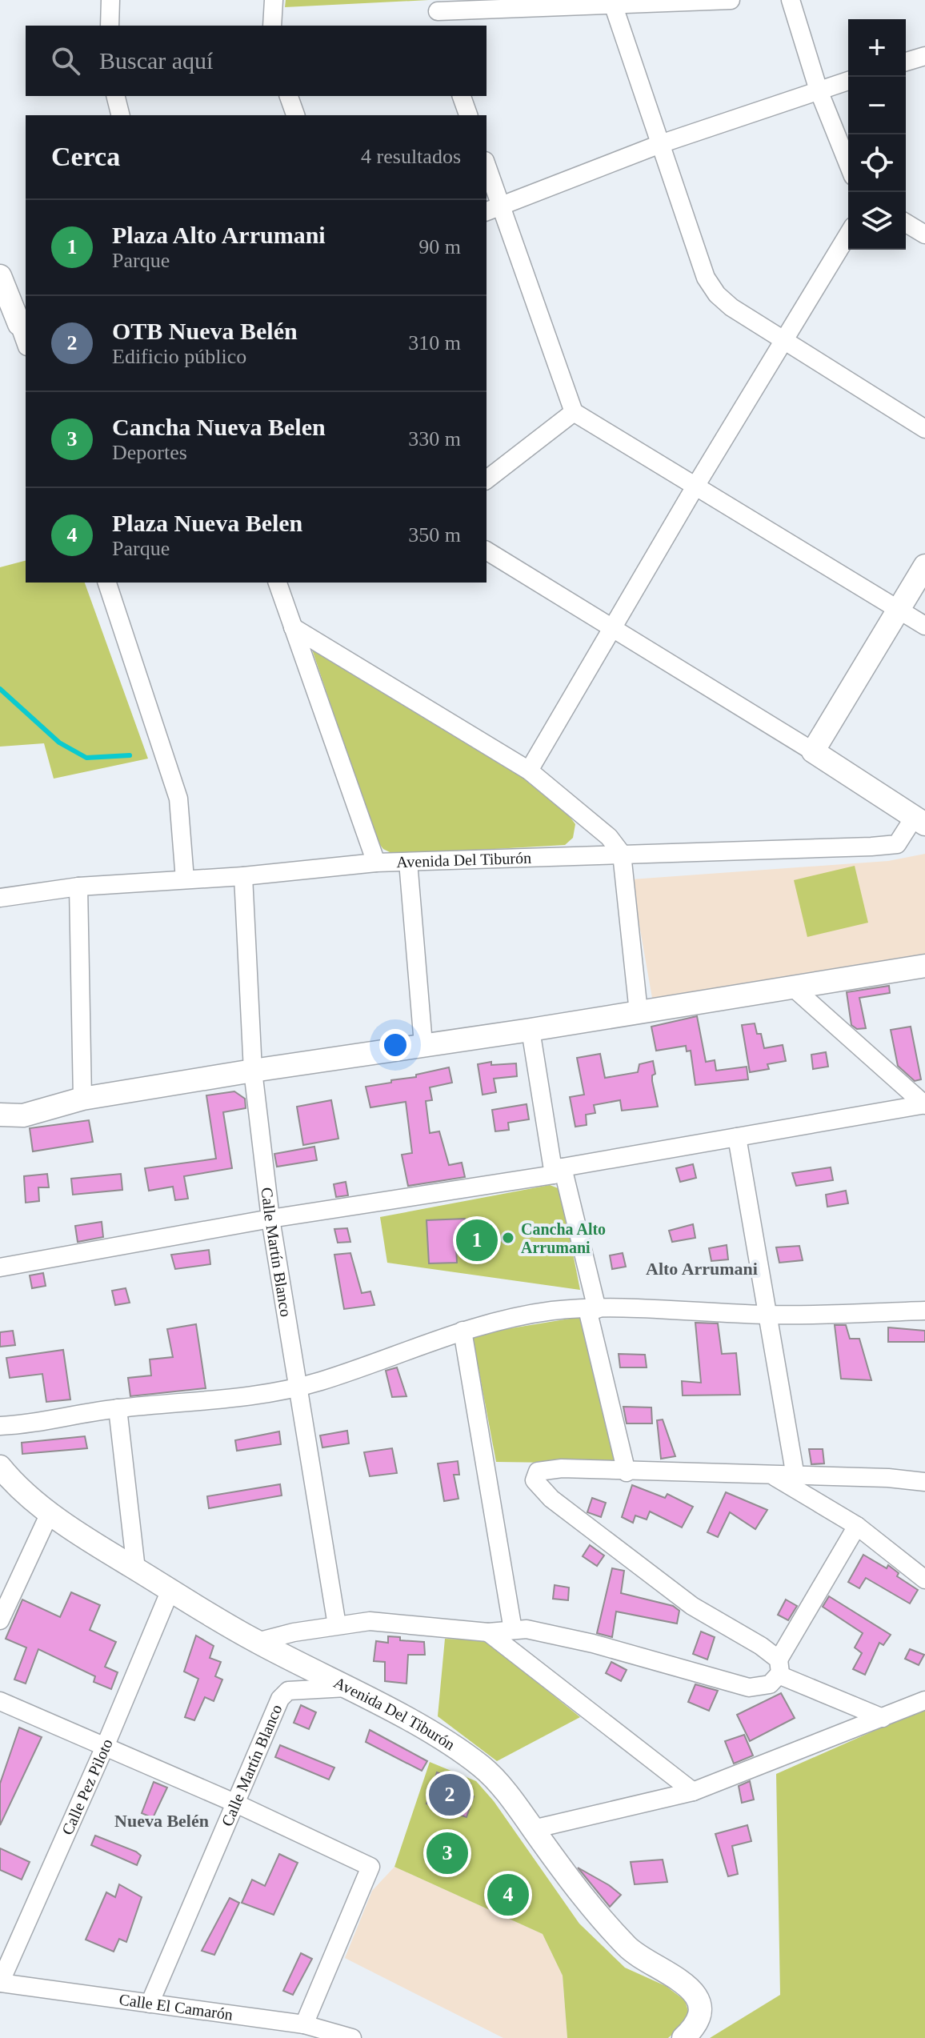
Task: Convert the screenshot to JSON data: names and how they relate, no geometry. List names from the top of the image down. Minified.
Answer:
{"streets":{"street":["Avenida Del Tiburón","Calle Martín Blanco","Calle Pez Piloto","Calle El Camarón"]},"crossings":[["Avenida Del Tiburón","Calle Martín Blanco"],["Avenida Del Tiburón","Calle Pez Piloto"],["Calle Martín Blanco","Calle El Camarón"],["Calle Pez Piloto","Calle El Camarón"]],"districts":["Alto Arrumani","Nueva Belén"],"places":["Cancha Alto Arrumani"],"page":{"map_buttons":["+","−"],"search":"Buscar aquí","heading":["Cerca","4 resultados"],"list":[{"mark":"1","name":"Plaza Alto Arrumani","note":"Parque","value":"90 m"},{"mark":"2","name":"OTB Nueva Belén","note":"Edificio público","value":"310 m"},{"mark":"3","name":"Cancha Nueva Belen","note":"Deportes","value":"330 m"},{"mark":"4","name":"Plaza Nueva Belen","note":"Parque","value":"350 m"}],"pins":["1","2","3","4"]}}
